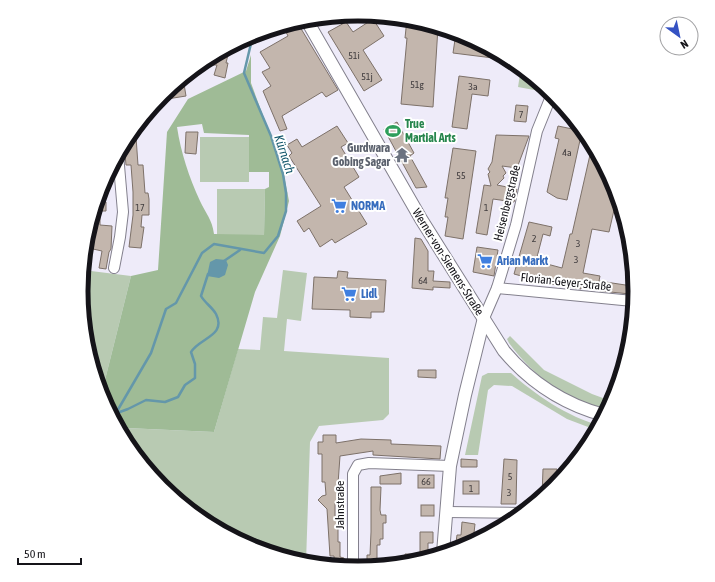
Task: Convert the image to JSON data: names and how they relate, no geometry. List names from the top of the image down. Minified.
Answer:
{"streets":{"street":["Heisenbergstraße","Werner-von-Siemens-Straße","Florian-Geyer-Straße","Jahnstraße"]},"crossings":[["Heisenbergstraße","Werner-von-Siemens-Straße"],["Heisenbergstraße","Florian-Geyer-Straße"],["Werner-von-Siemens-Straße","Jahnstraße"]],"water":["Kürnach"],"places":{"sports":["True Martial Arts"],"temple":["Gurdwara Gobing Sagar"],"supermarket":["NORMA","Arian Markt","Lidl"]},"house_numbers":["51i","51j","51g","3a","7","4a","55","17","1","2","3","3","64","5","66","1","3"],"scale_bar":"50 m","north":"bottom right"}
